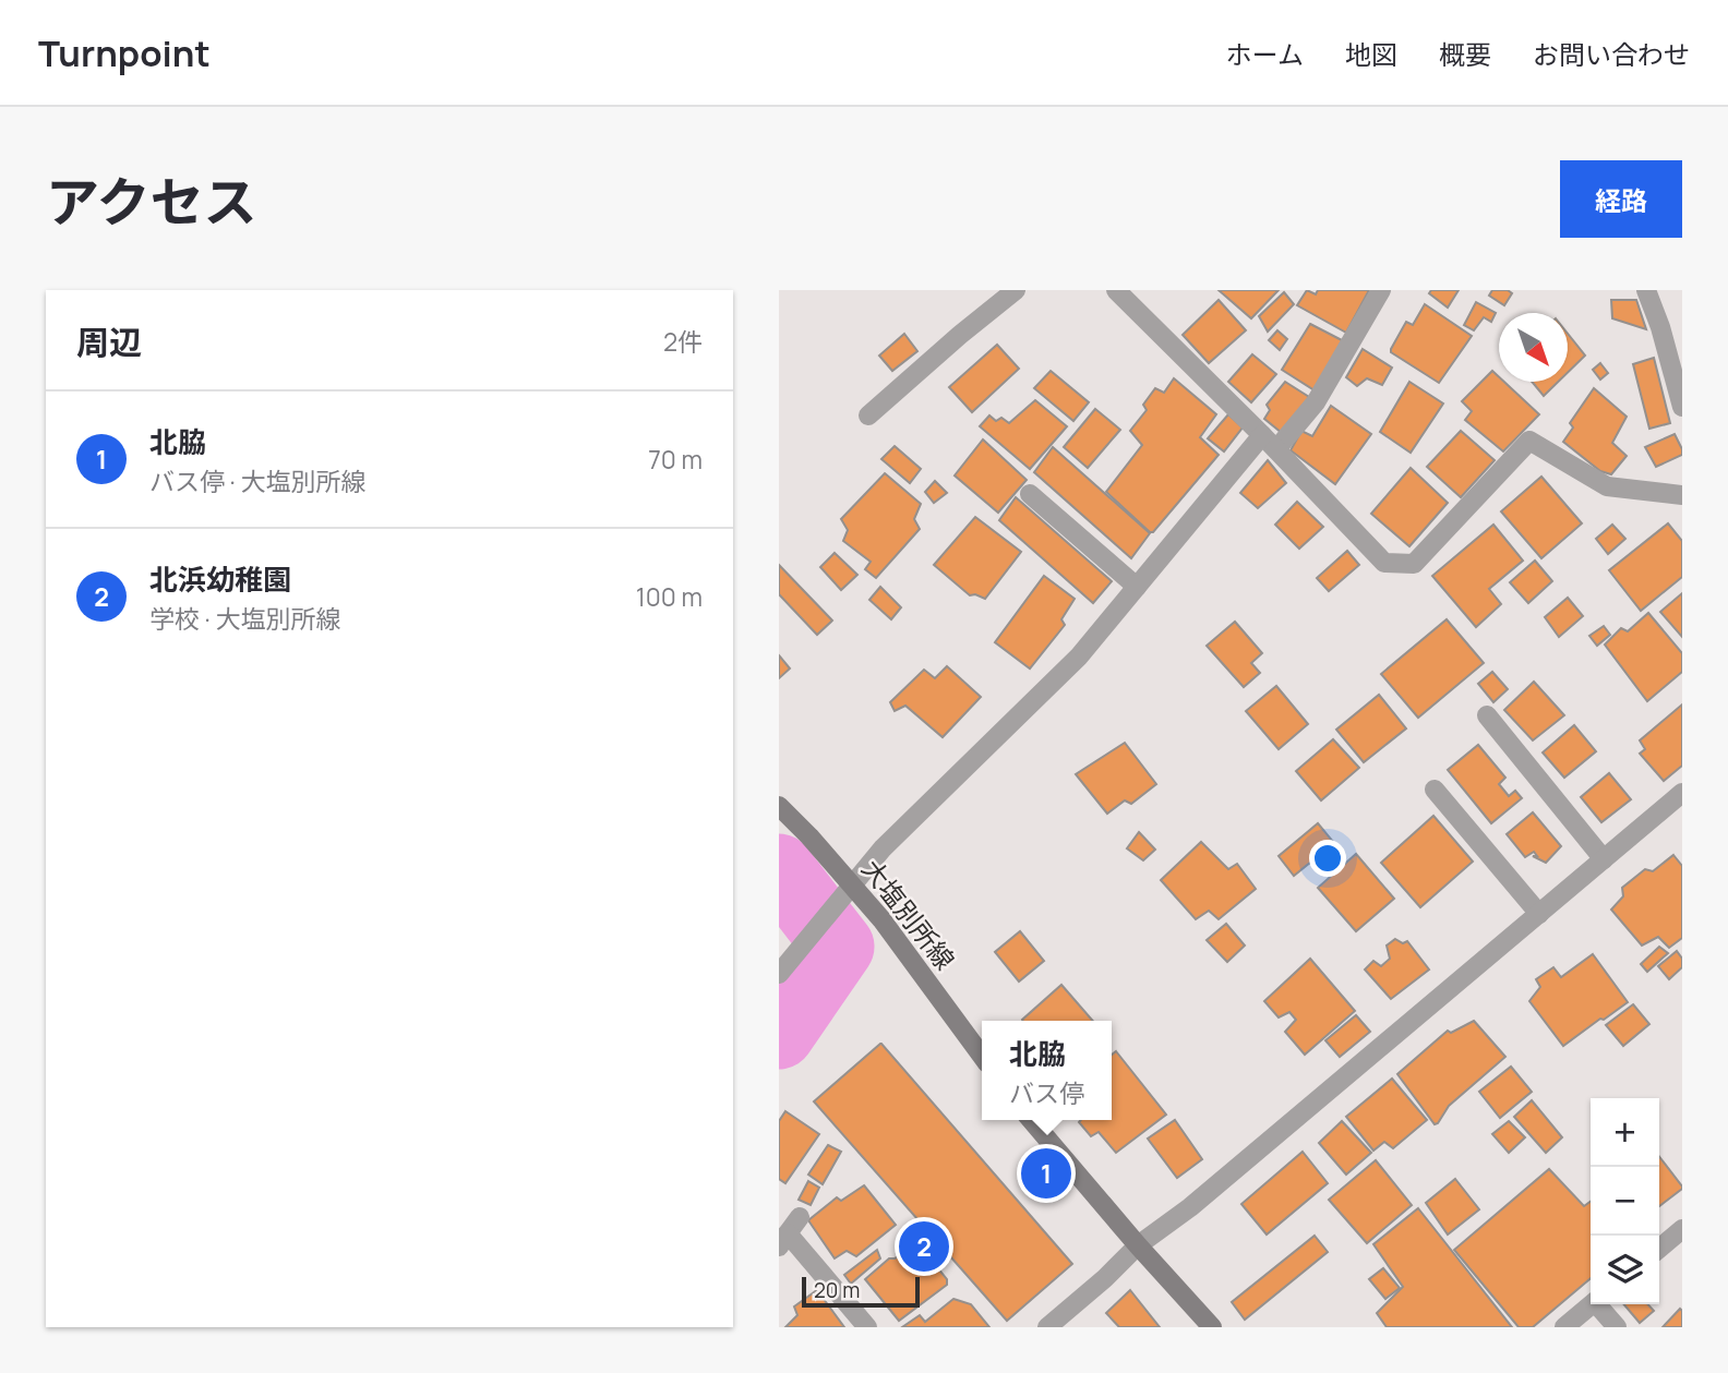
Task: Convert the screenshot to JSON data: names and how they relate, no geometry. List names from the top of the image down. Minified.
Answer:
{"streets":{"main road":["大塩別所線"]},"scale_bar":"20 m","north":"bottom right","page":{"header":"Turnpoint","nav":["ホーム","地図","概要","お問い合わせ"],"title":"アクセス","buttons":"経路","heading":["周辺","2件"],"list":[{"mark":"1","name":"北脇","note":"バス停 · 大塩別所線","value":"70 m"},{"mark":"2","name":"北浜幼稚園","note":"学校 · 大塩別所線","value":"100 m"}],"popup":["北脇","バス停"],"map_buttons":["+","−"],"pins":["1","2"],"scale":"20 m"}}
